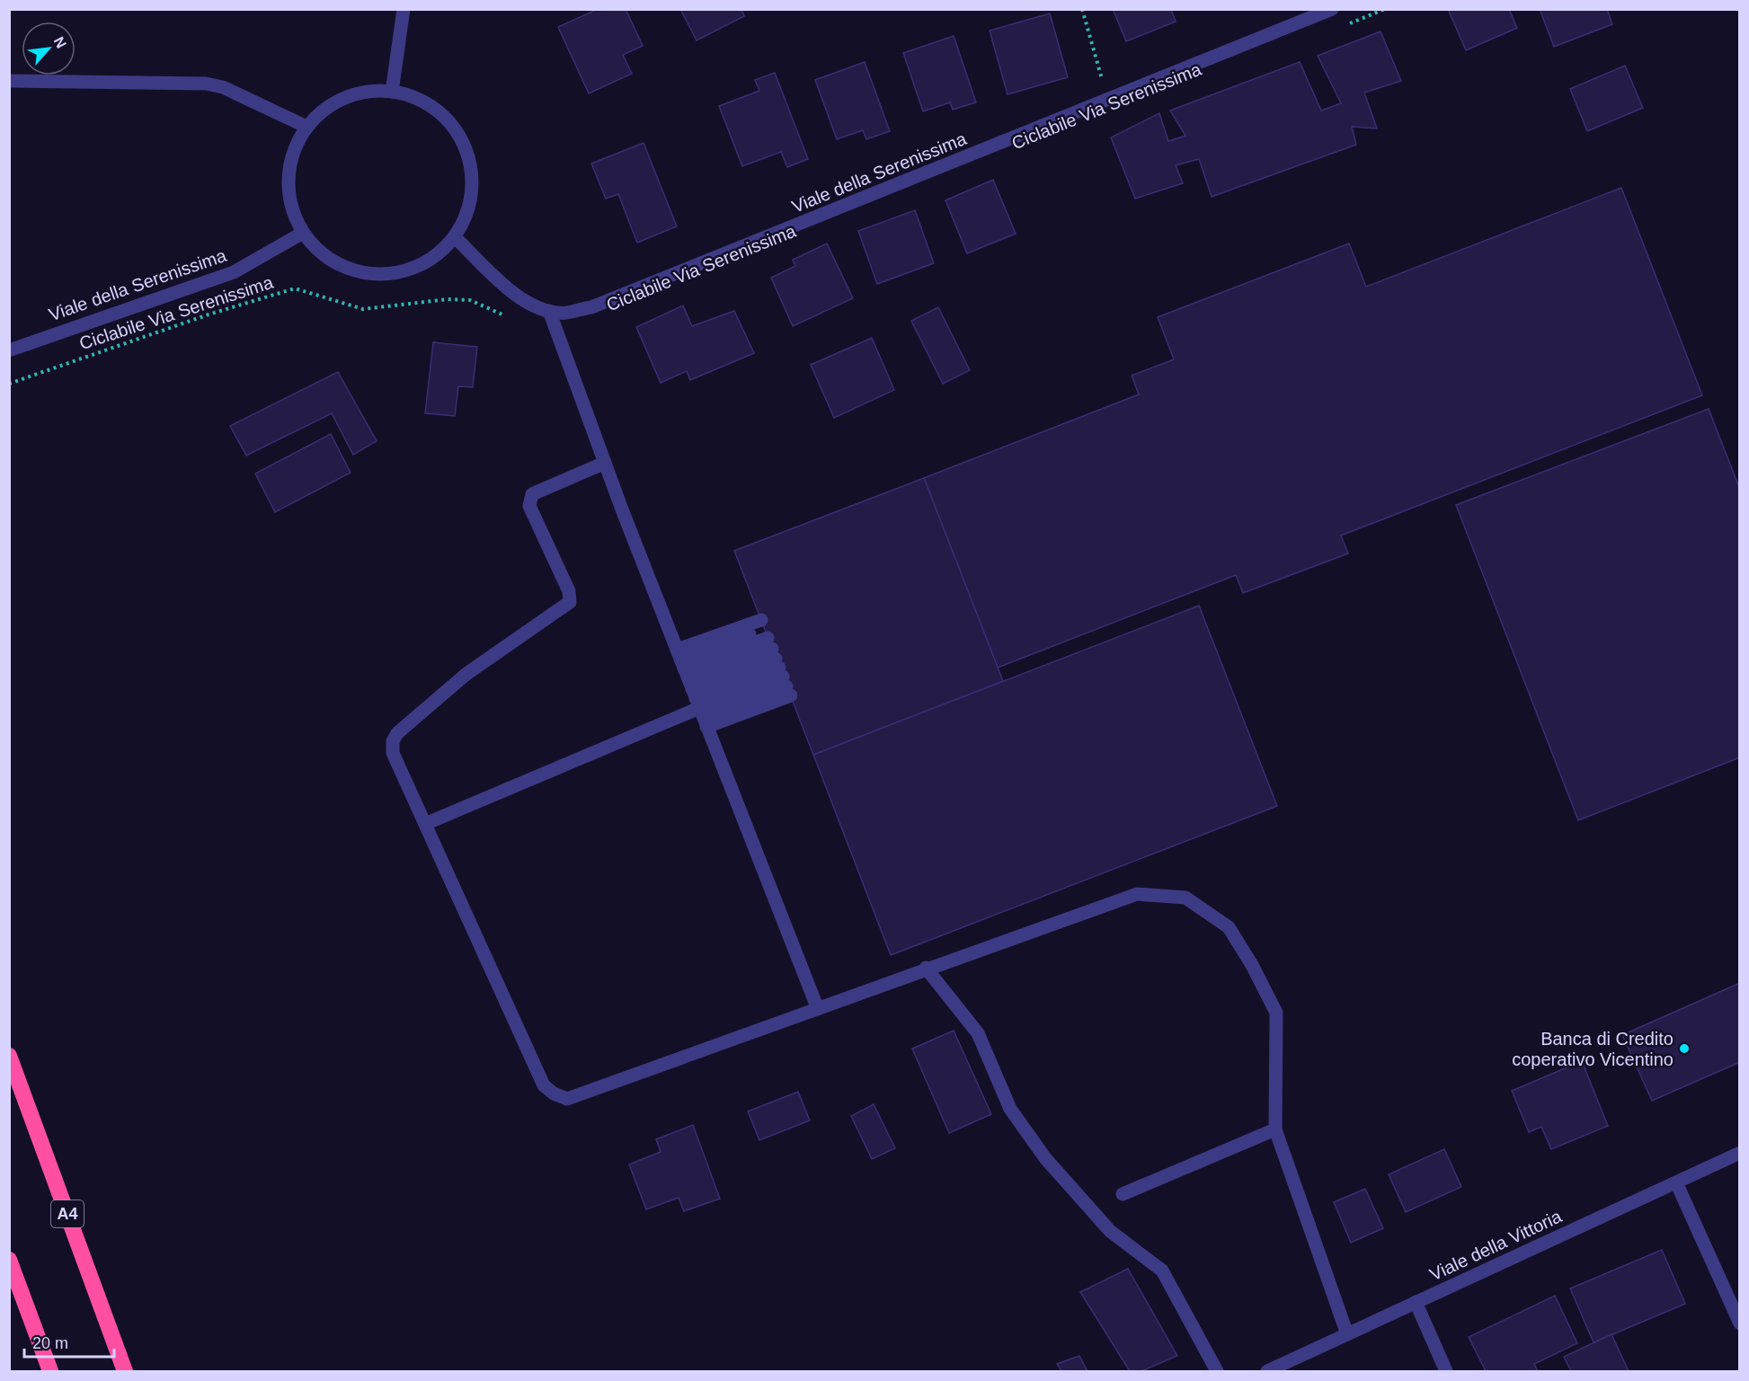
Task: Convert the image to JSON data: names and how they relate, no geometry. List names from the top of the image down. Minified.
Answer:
{"streets":{"highway":["A4"],"street":["Viale della Serenissima","Viale della Vittoria"],"path":["Ciclabile Via Serenissima"]},"places":["Banca di Credito coperativo Vicentino"],"scale_bar":"20 m","north":"top right"}
